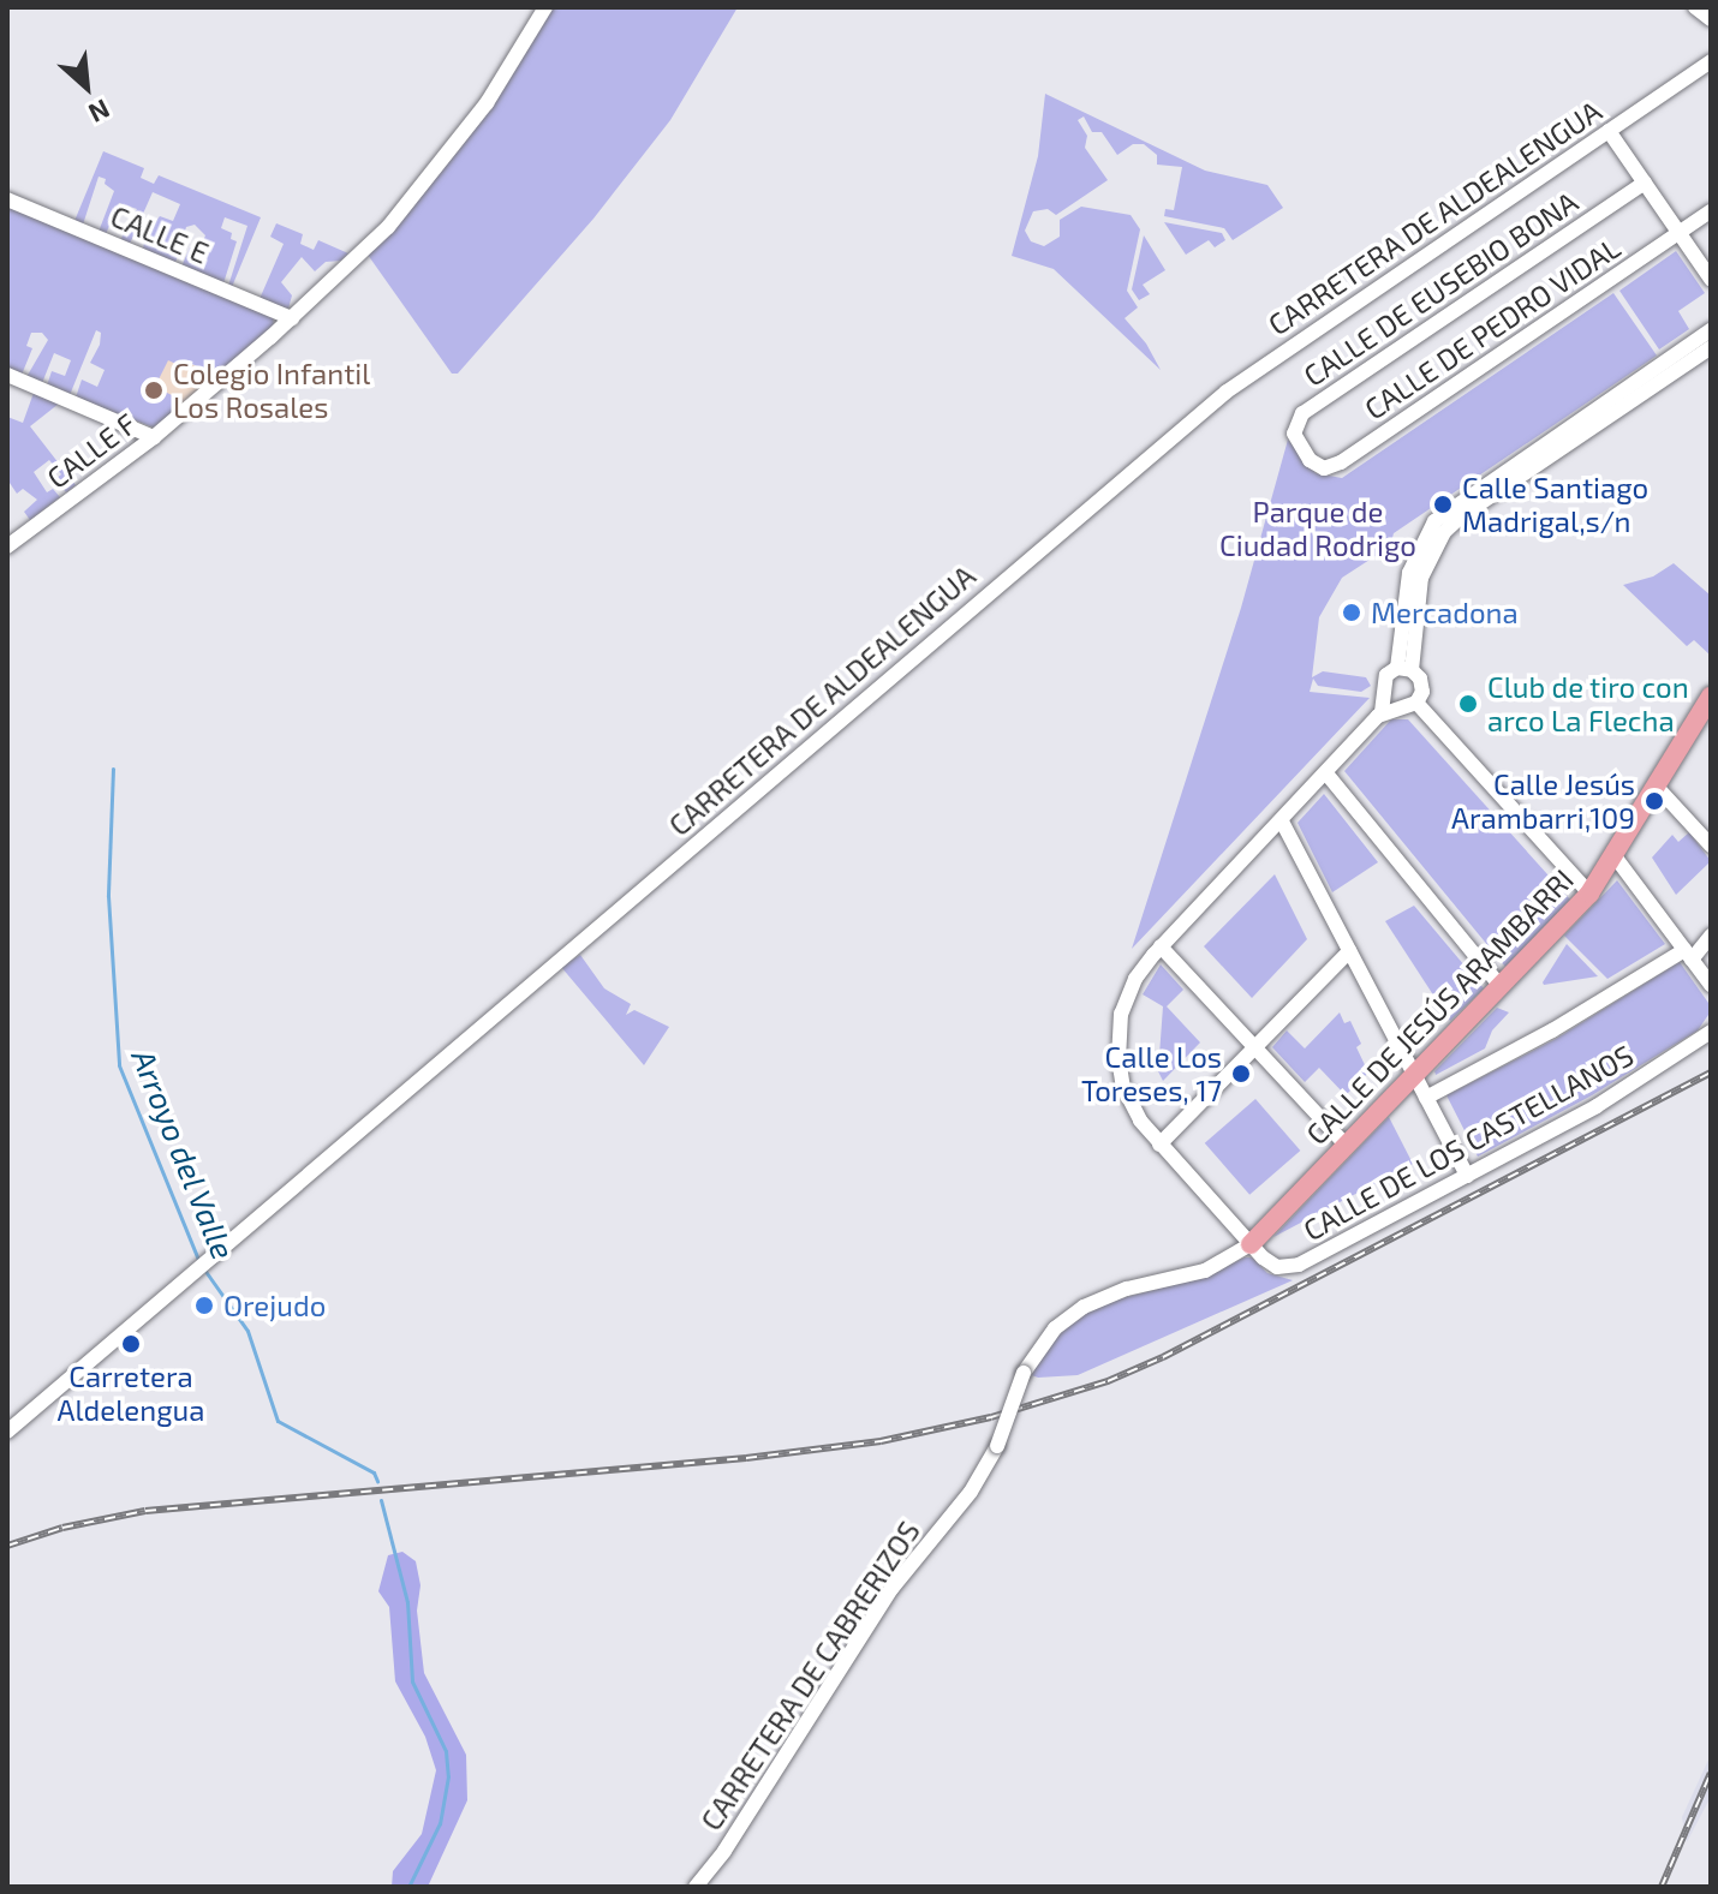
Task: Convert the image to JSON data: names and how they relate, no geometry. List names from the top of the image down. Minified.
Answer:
{"streets":{"main road":["CALLE DE JESÚS ARAMBARRI"],"street":["CARRETERA DE ALDEALENGUA","CALLE E","CALLE DE EUSEBIO BONA","CALLE DE PEDRO VIDAL","CALLE F","CALLE DE LOS CASTELLANOS","CARRETERA DE CABRERIZOS"]},"crossings":[["CALLE E","CALLE F"],["CALLE DE EUSEBIO BONA","CALLE DE PEDRO VIDAL"],["CALLE DE JESÚS ARAMBARRI","CALLE DE LOS CASTELLANOS"],["CALLE DE JESÚS ARAMBARRI","CARRETERA DE CABRERIZOS"],["CALLE DE LOS CASTELLANOS","CARRETERA DE CABRERIZOS"]],"water":["Arroyo del Valle"],"parks":["Parque de Ciudad Rodrigo"],"places":["Colegio Infantil Los Rosales","Calle Santiago Madrigal,s/n","Mercadona","Club de tiro con arco La Flecha","Calle Jesús Arambarri,109","Calle Los Toreses, 17","Orejudo","Carretera Aldelengua"],"north":"bottom right"}
